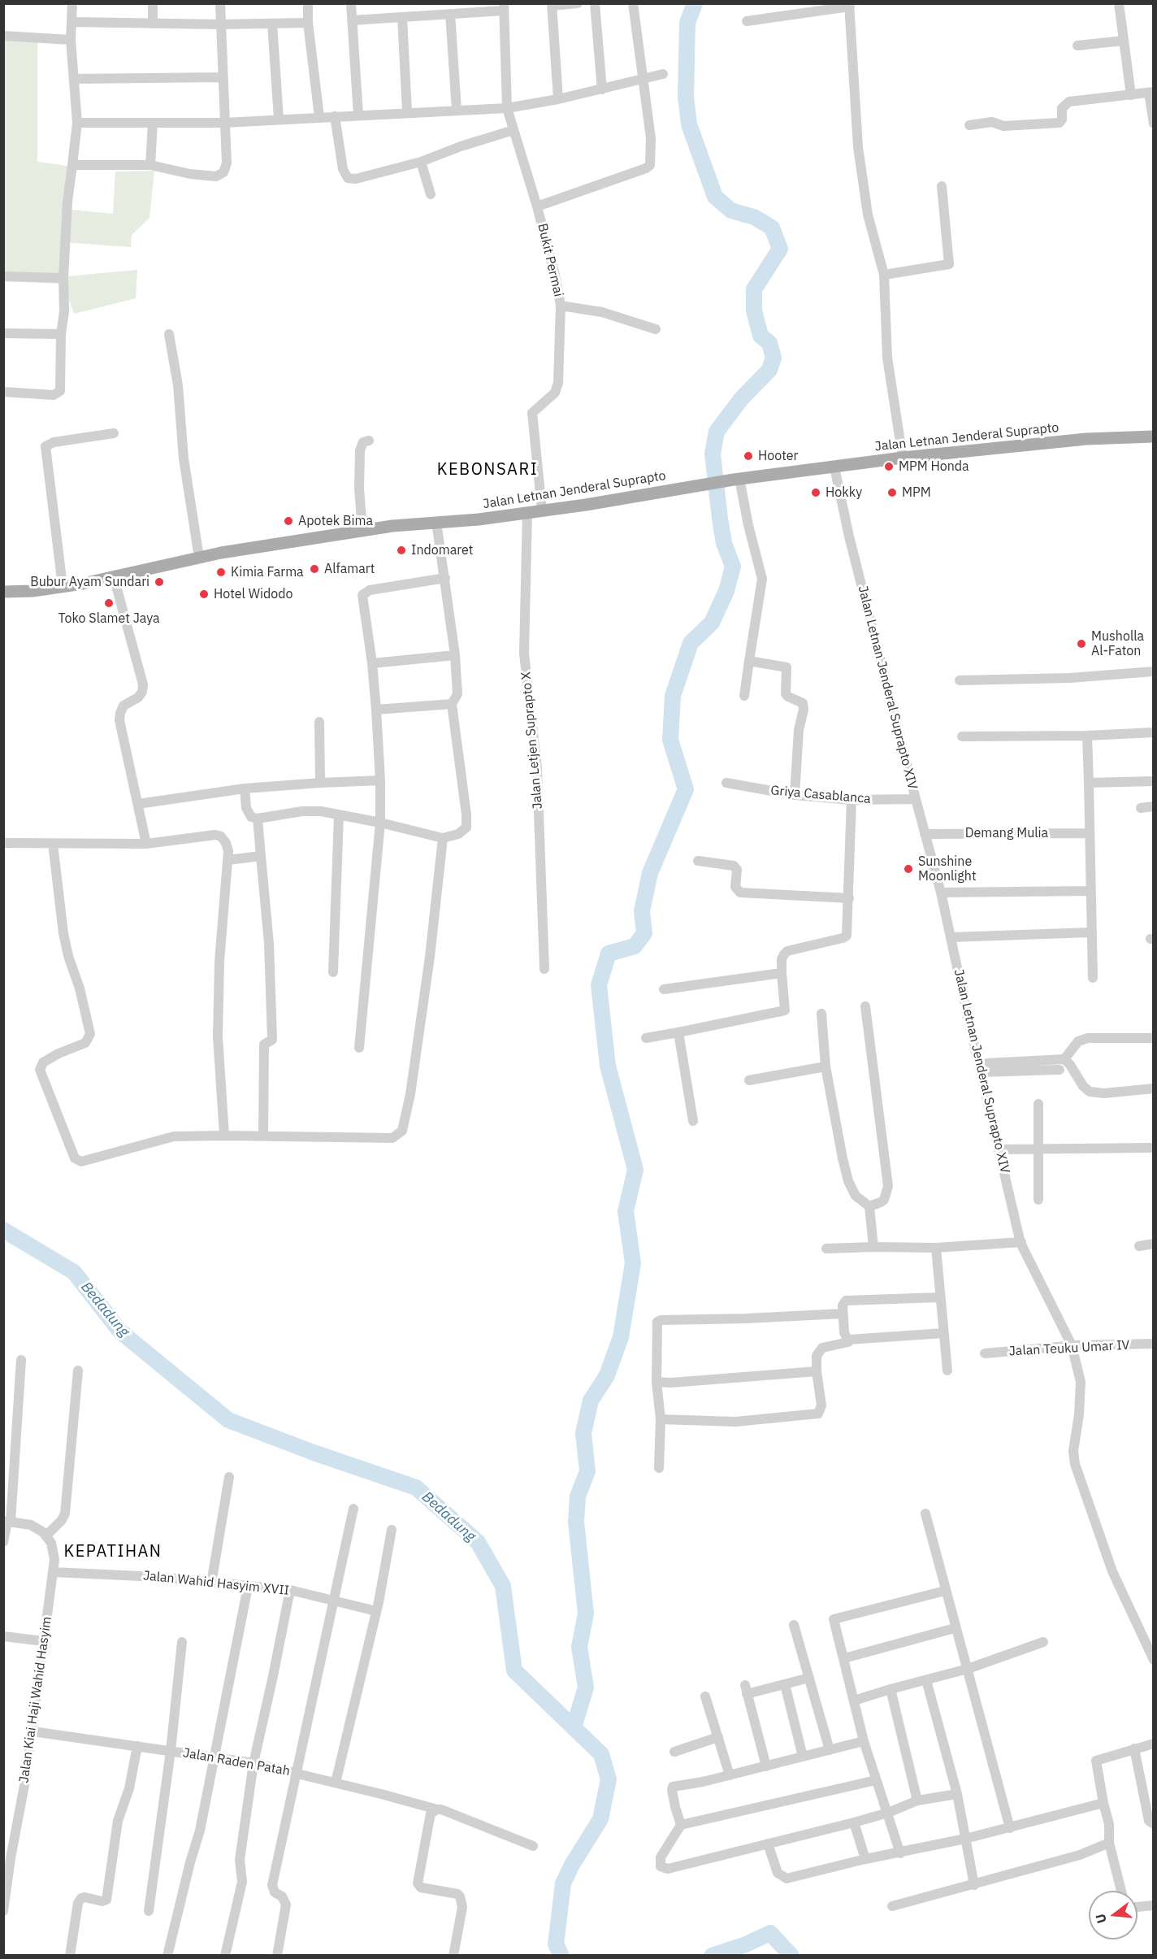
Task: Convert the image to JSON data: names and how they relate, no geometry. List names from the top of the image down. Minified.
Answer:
{"streets":{"main road":["Jalan Letnan Jenderal Suprapto"],"street":["Bukit Permai","Jalan Letnan Jenderal Suprapto XIV","Jalan Letjen Suprapto X","Griya Casablanca","Demang Mulia","Jalan Teuku Umar IV","Jalan Wahid Hasyim XVII","Jalan Kiai Haji Wahid Hasyim","Jalan Raden Patah"]},"crossings":[["Bukit Permai","Jalan Letnan Jenderal Suprapto"],["Jalan Letnan Jenderal Suprapto","Jalan Letnan Jenderal Suprapto XIV"],["Jalan Letnan Jenderal Suprapto","Jalan Letjen Suprapto X"],["Jalan Letnan Jenderal Suprapto XIV","Griya Casablanca"],["Jalan Letnan Jenderal Suprapto XIV","Demang Mulia"],["Jalan Letnan Jenderal Suprapto XIV","Jalan Teuku Umar IV"],["Jalan Wahid Hasyim XVII","Jalan Kiai Haji Wahid Hasyim"],["Jalan Kiai Haji Wahid Hasyim","Jalan Raden Patah"]],"districts":["KEBONSARI","KEPATIHAN"],"water":["Bedadung"],"places":["Hooter","MPM Honda","Hokky","MPM","Apotek Bima","Indomaret","Alfamart","Kimia Farma","Bubur Ayam Sundari","Hotel Widodo","Toko Slamet Jaya","Musholla Al-Faton","Sunshine Moonlight"],"north":"left"}
